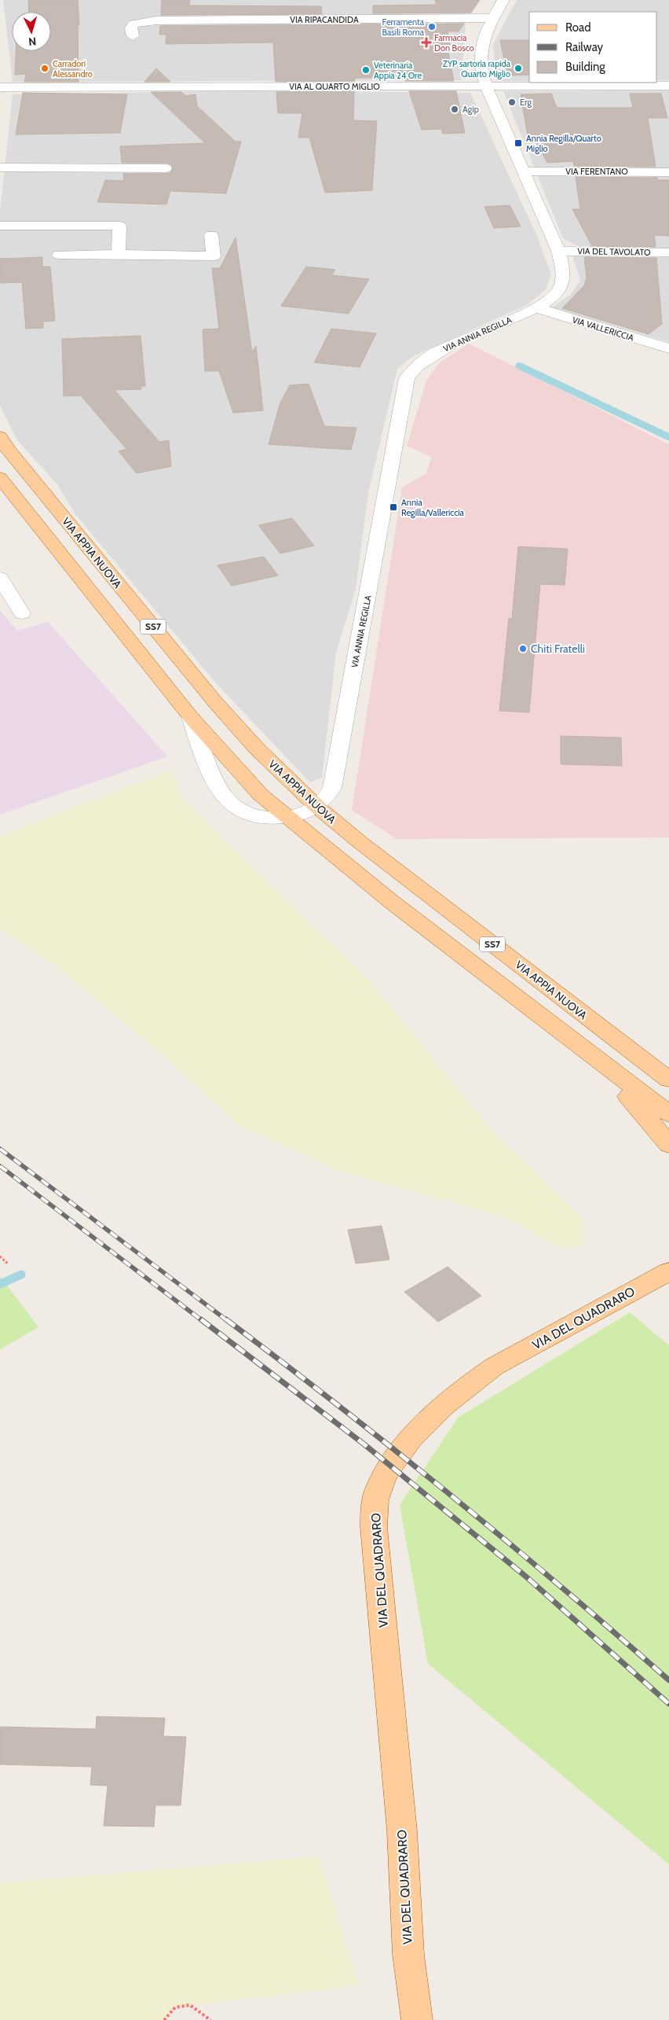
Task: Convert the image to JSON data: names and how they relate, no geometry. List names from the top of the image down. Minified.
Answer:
{"streets":{"main road":["VIA APPIA NUOVA","SS7","VIA DEL QUADRARO"],"street":["VIA RIPACANDIDA","VIA AL QUARTO MIGLIO","VIA FERENTANO","VIA DEL TAVOLATO","VIA VALLERICCIA","VIA ANNIA REGILLA"]},"crossings":[["VIA RIPACANDIDA","VIA ANNIA REGILLA"],["VIA AL QUARTO MIGLIO","VIA ANNIA REGILLA"],["VIA FERENTANO","VIA ANNIA REGILLA"],["VIA DEL TAVOLATO","VIA ANNIA REGILLA"],["VIA VALLERICCIA","VIA ANNIA REGILLA"],["VIA ANNIA REGILLA","VIA APPIA NUOVA"]],"places":{"other":["Ferramenta Basili Roma","Carradori Alessandro","ZYP sartoria rapida Quarto Miglio","Veterinaria Appia 24 Ore","Erg","Agip","Chiti Fratelli"],"health":["Farmacia Don Bosco"],"transit":["Annia Regilla/Quarto Miglio","Annia Regilla/Vallericcia"]},"legend":["Road","Railway","Building"],"north":"bottom"}
